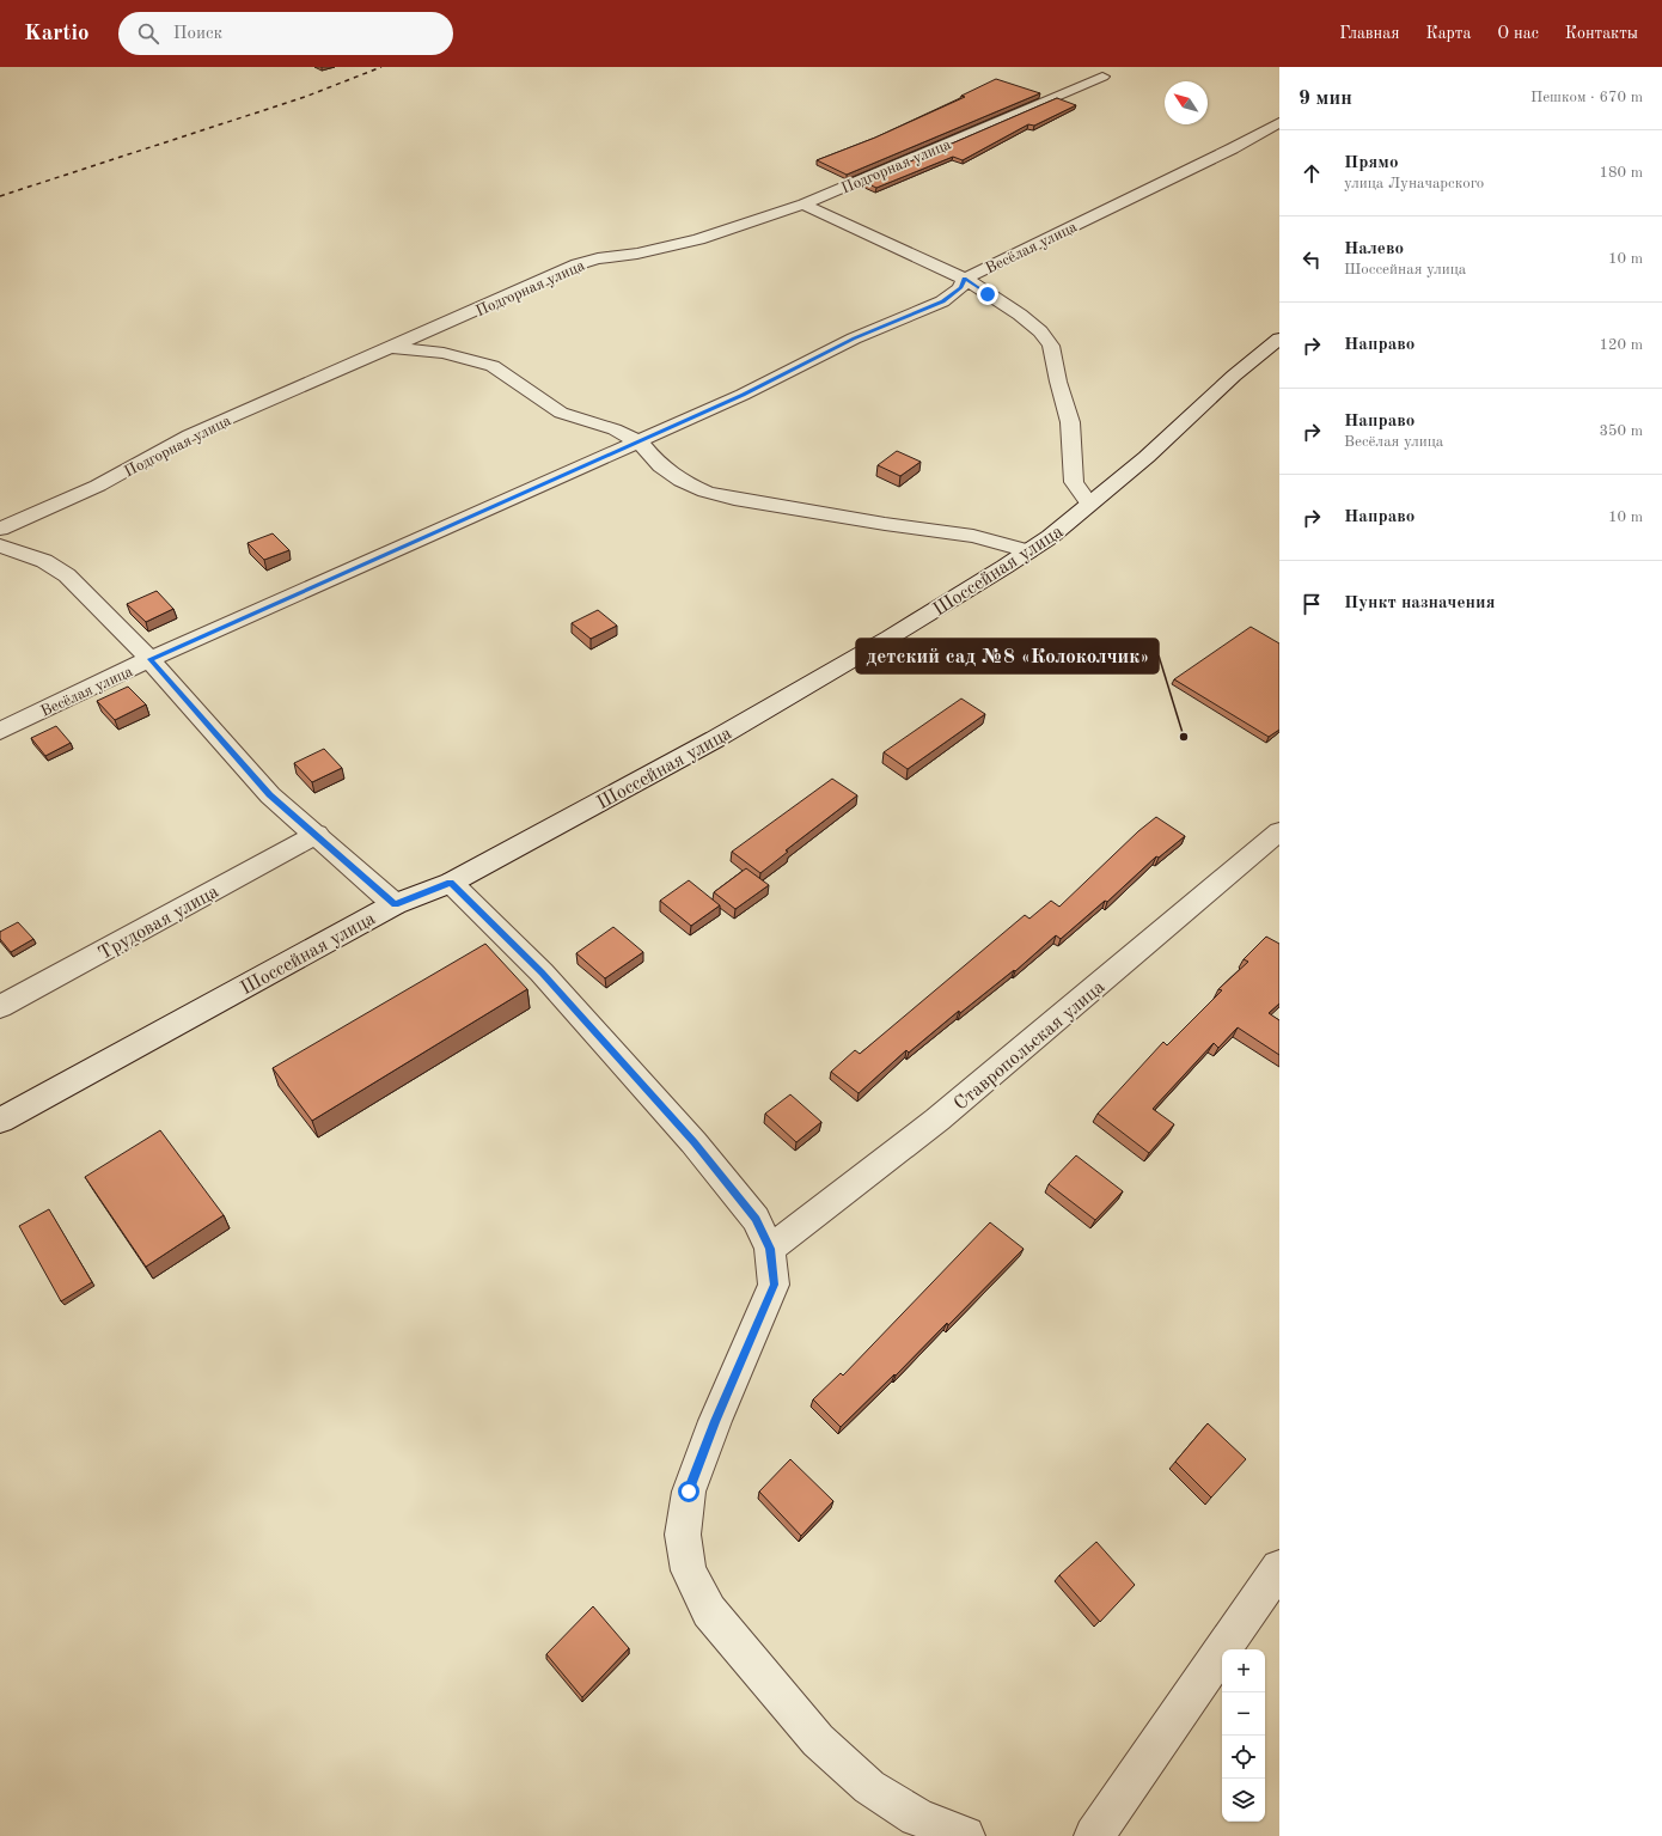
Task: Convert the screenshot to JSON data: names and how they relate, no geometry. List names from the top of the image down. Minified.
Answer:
{"streets":{"street":["Подгорная улица","Весёлая улица","Шоссейная улица","Трудовая улица","Ставропольская улица"]},"places":["детский сад №8 «Колоколчик»"],"north":"top left","page":{"header":"Kartio","search":"Поиск","nav":["Главная","Карта","О нас","Контакты"],"heading":["9 мин","Пешком · 670 m"],"list":[["Прямо","улица Луначарского","180 m"],["Налево","Шоссейная улица","10 m"],["Направо","120 m"],["Направо","Весёлая улица","350 m"],["Направо","10 m"],"Пункт назначения"],"map_buttons":["+","−"]}}
